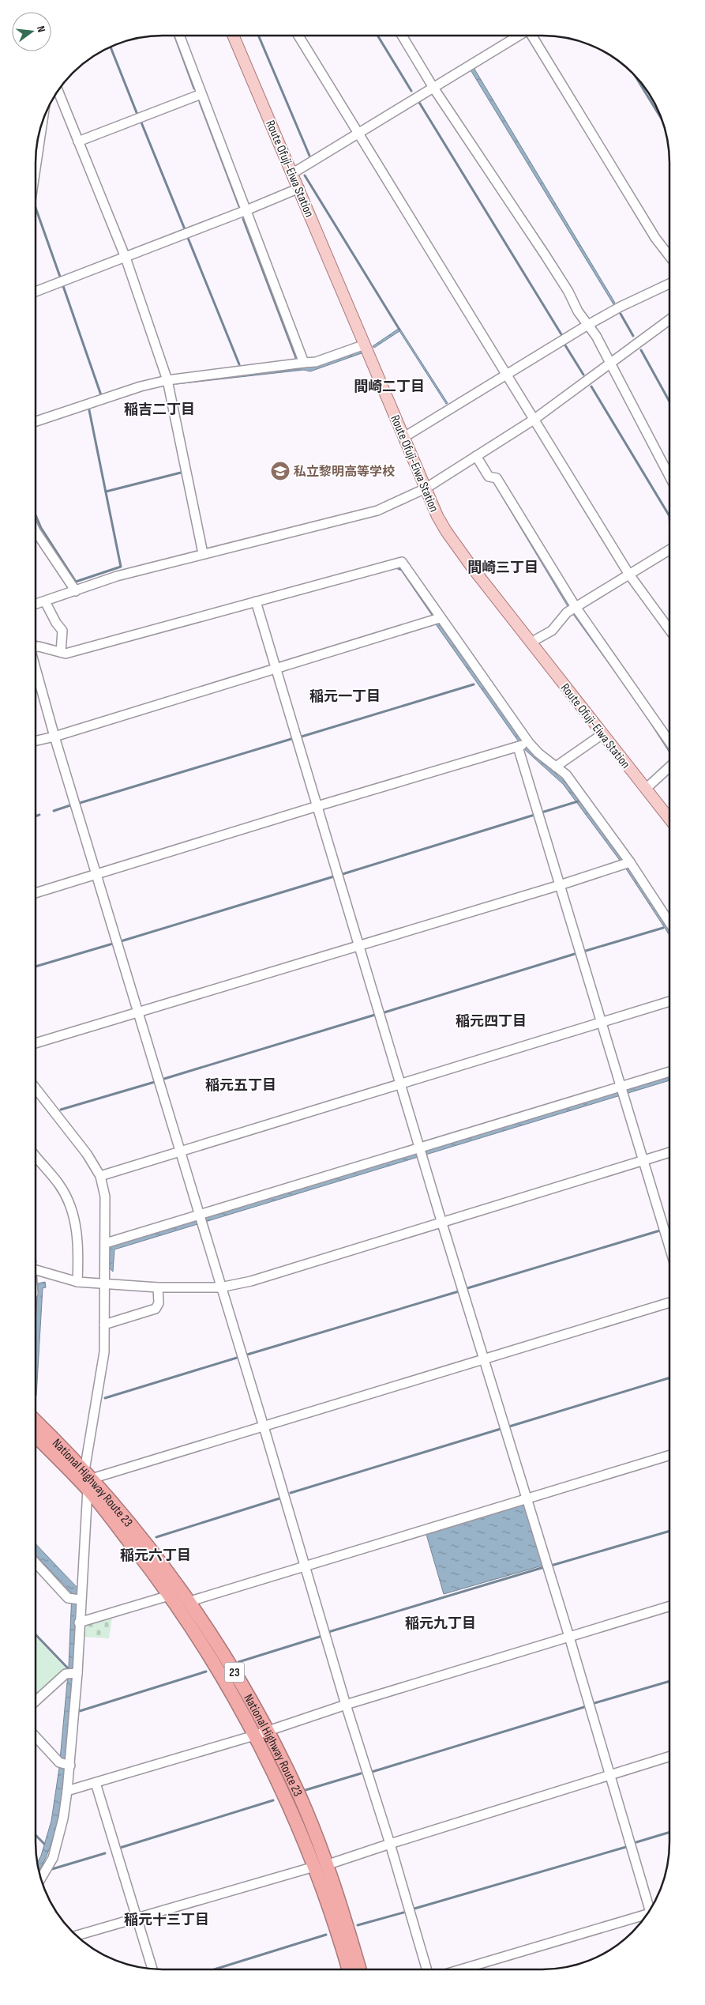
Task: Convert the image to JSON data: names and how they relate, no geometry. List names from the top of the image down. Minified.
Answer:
{"streets":{"highway":["National Highway Route 23","23"],"main road":["Route Ofuji-Eiwa Station"]},"districts":["間崎二丁目","稲吉二丁目","間崎三丁目","稲元一丁目","稲元四丁目","稲元五丁目","稲元六丁目","稲元九丁目","稲元十三丁目"],"places":{"school or university":["私立黎明高等学校"]},"north":"right"}
